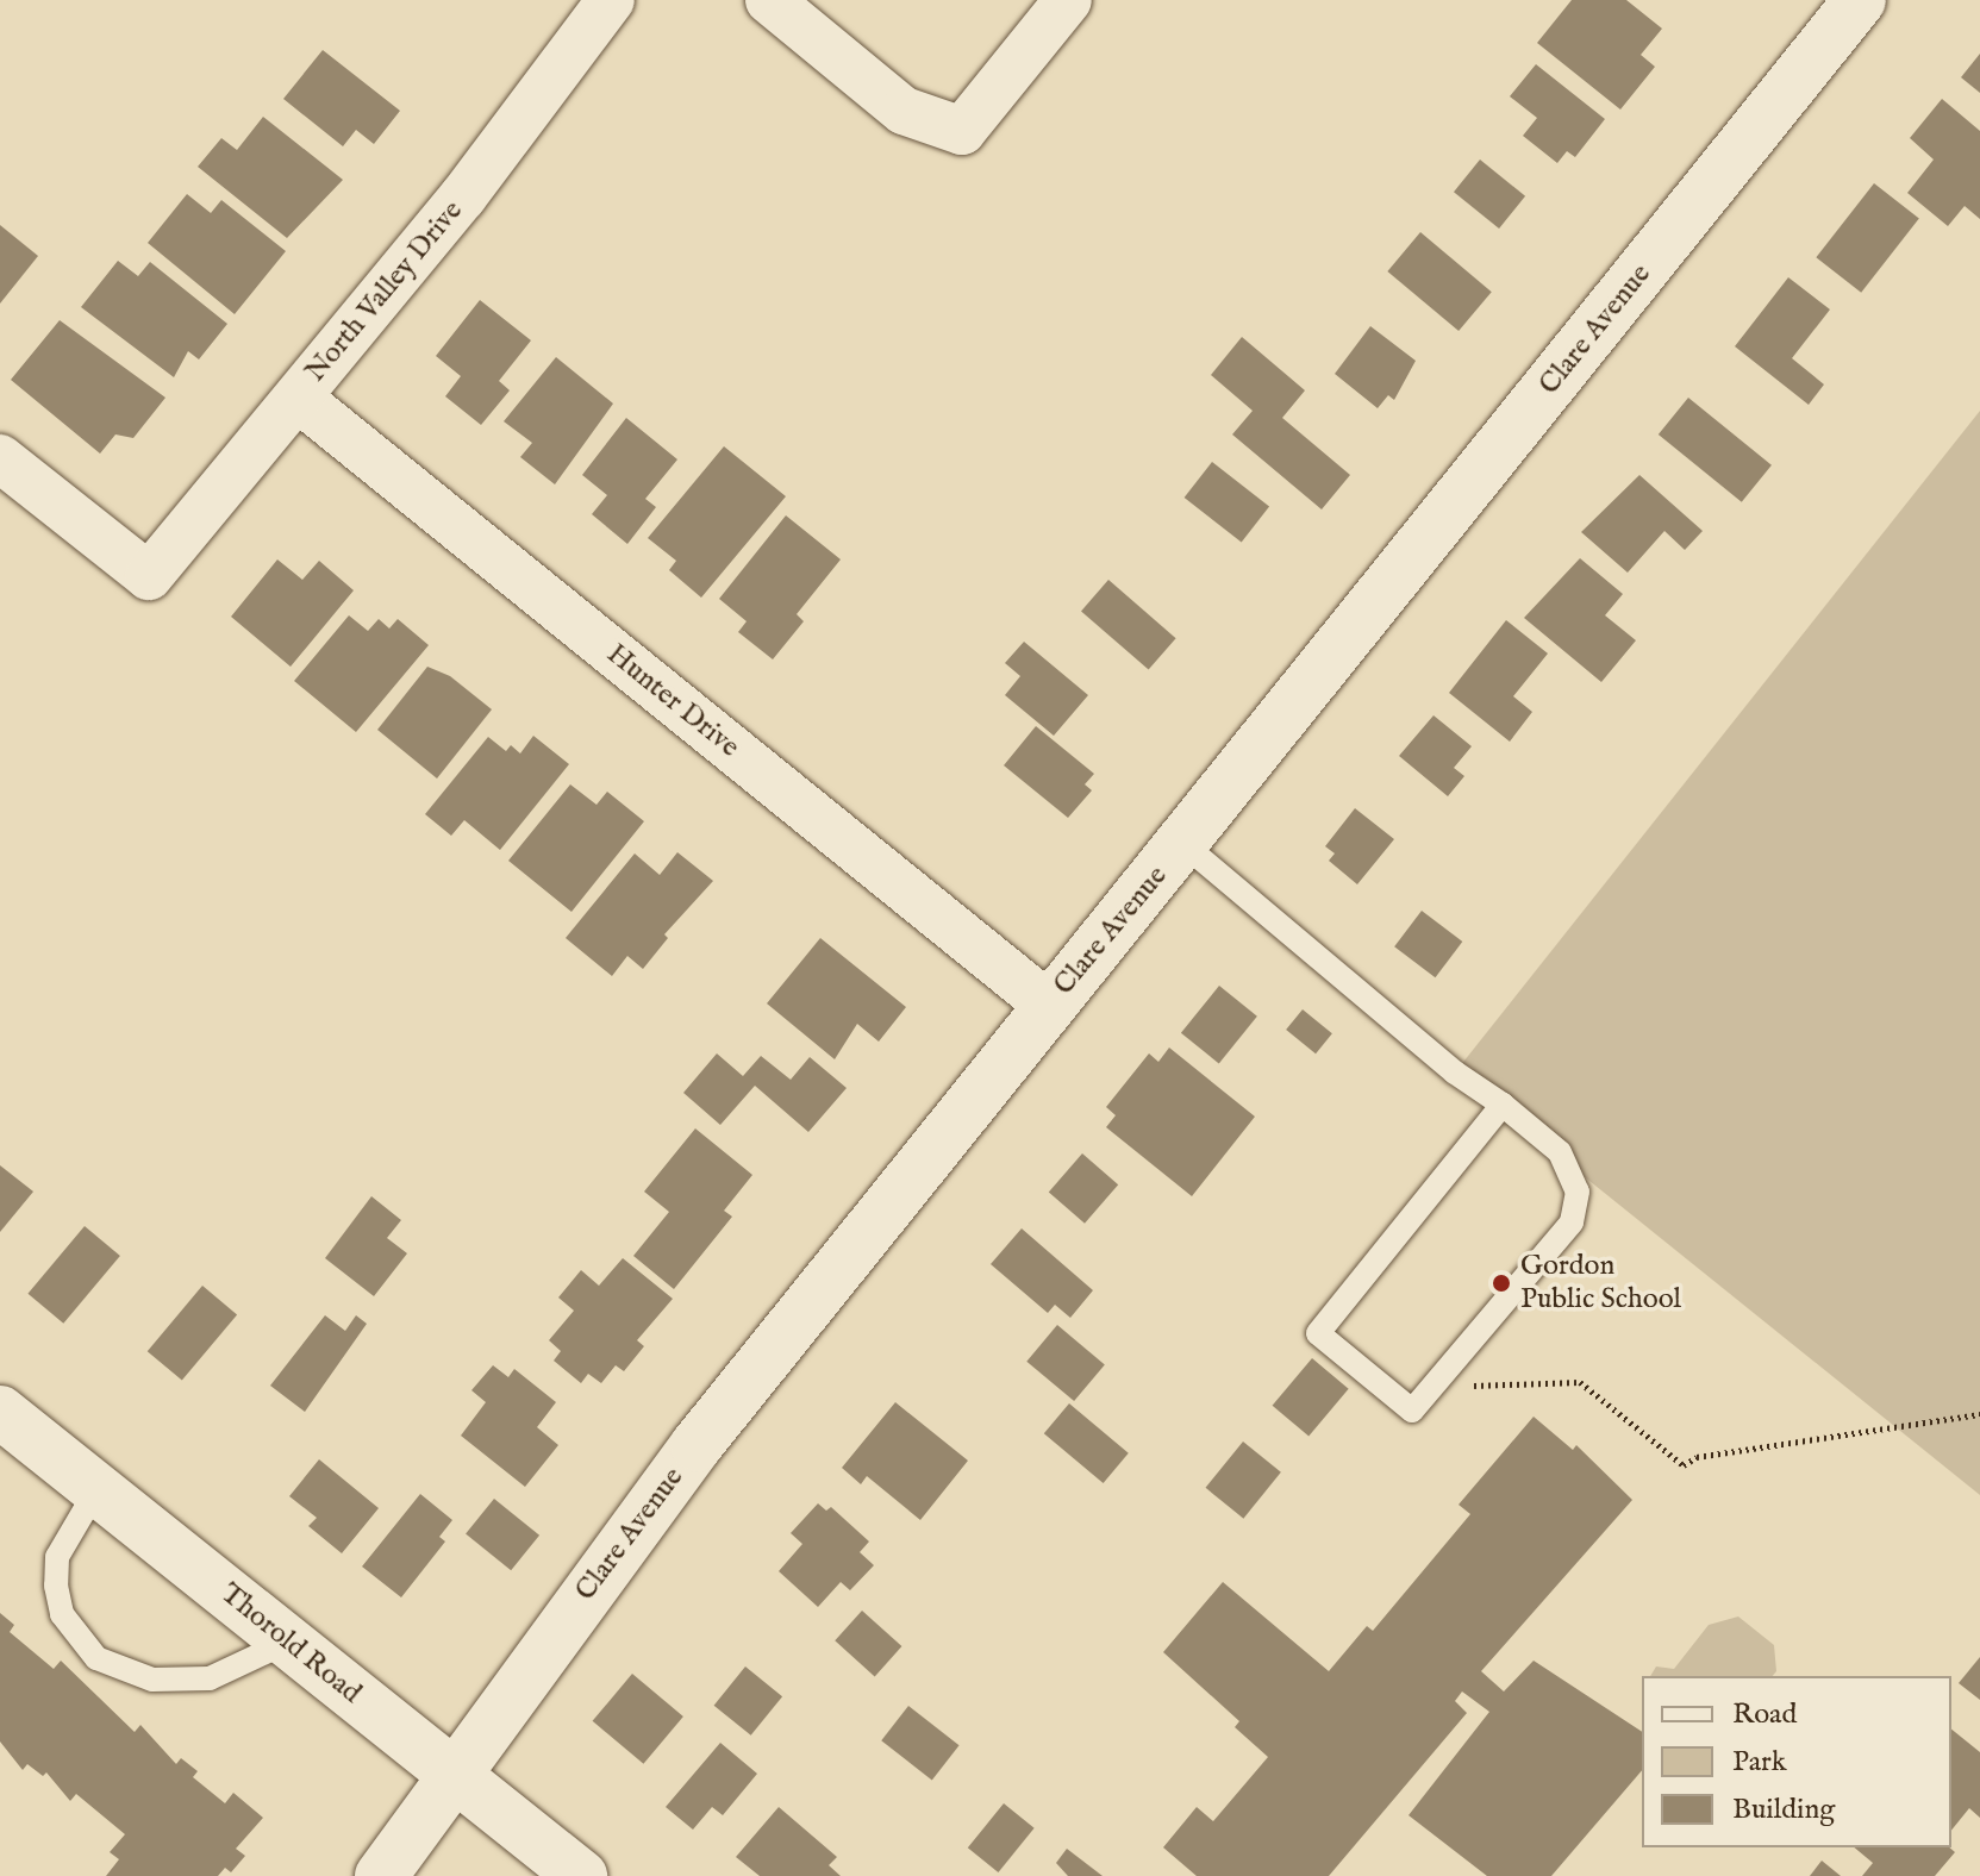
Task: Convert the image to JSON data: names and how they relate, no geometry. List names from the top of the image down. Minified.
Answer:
{"streets":{"street":["North Valley Drive","Clare Avenue","Hunter Drive","Thorold Road"]},"crossings":[["North Valley Drive","Hunter Drive"],["Clare Avenue","Hunter Drive"],["Clare Avenue","Thorold Road"]],"places":["Gordon Public School"],"legend":["Road","Park","Building"]}
